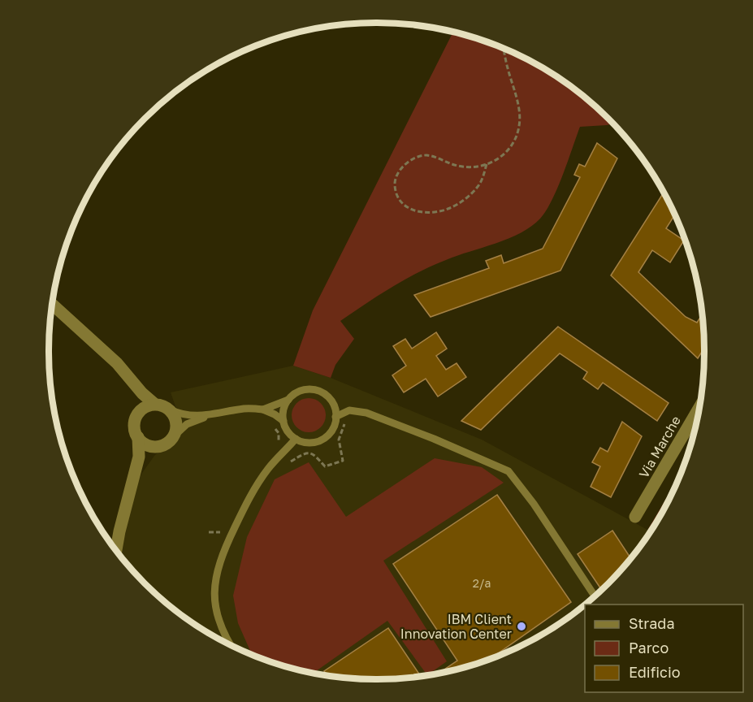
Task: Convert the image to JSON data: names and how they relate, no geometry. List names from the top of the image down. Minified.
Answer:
{"streets":{"street":["Via Marche"]},"places":["IBM Client Innovation Center"],"house_numbers":["2/a"],"legend":["Strada","Parco","Edificio"]}
